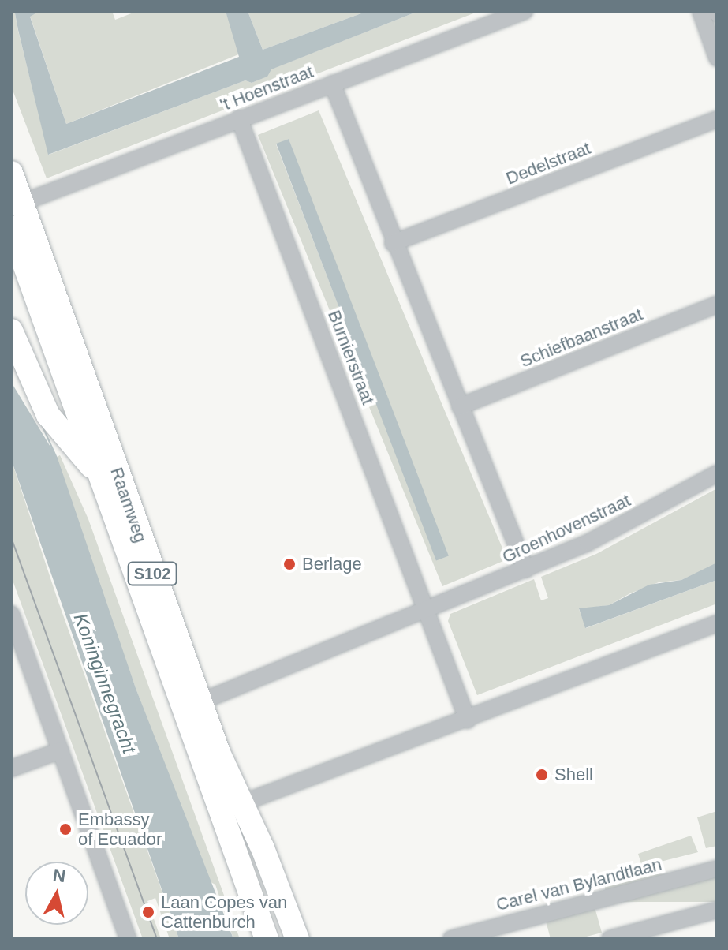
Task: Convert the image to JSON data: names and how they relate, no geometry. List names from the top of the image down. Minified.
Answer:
{"streets":{"main road":["Raamweg","S102"],"street":["'t Hoenstraat","Dedelstraat","Schiefbaanstraat","Burnierstraat","Groenhovenstraat","Carel van Bylandtlaan"]},"crossings":[["'t Hoenstraat","Burnierstraat"],["'t Hoenstraat","Raamweg"],["Burnierstraat","Groenhovenstraat"],["Raamweg","Groenhovenstraat"]],"water":["Koninginnegracht"],"places":["Berlage","Shell","Embassy of Ecuador","Laan Copes van Cattenburch"],"north":"top"}
